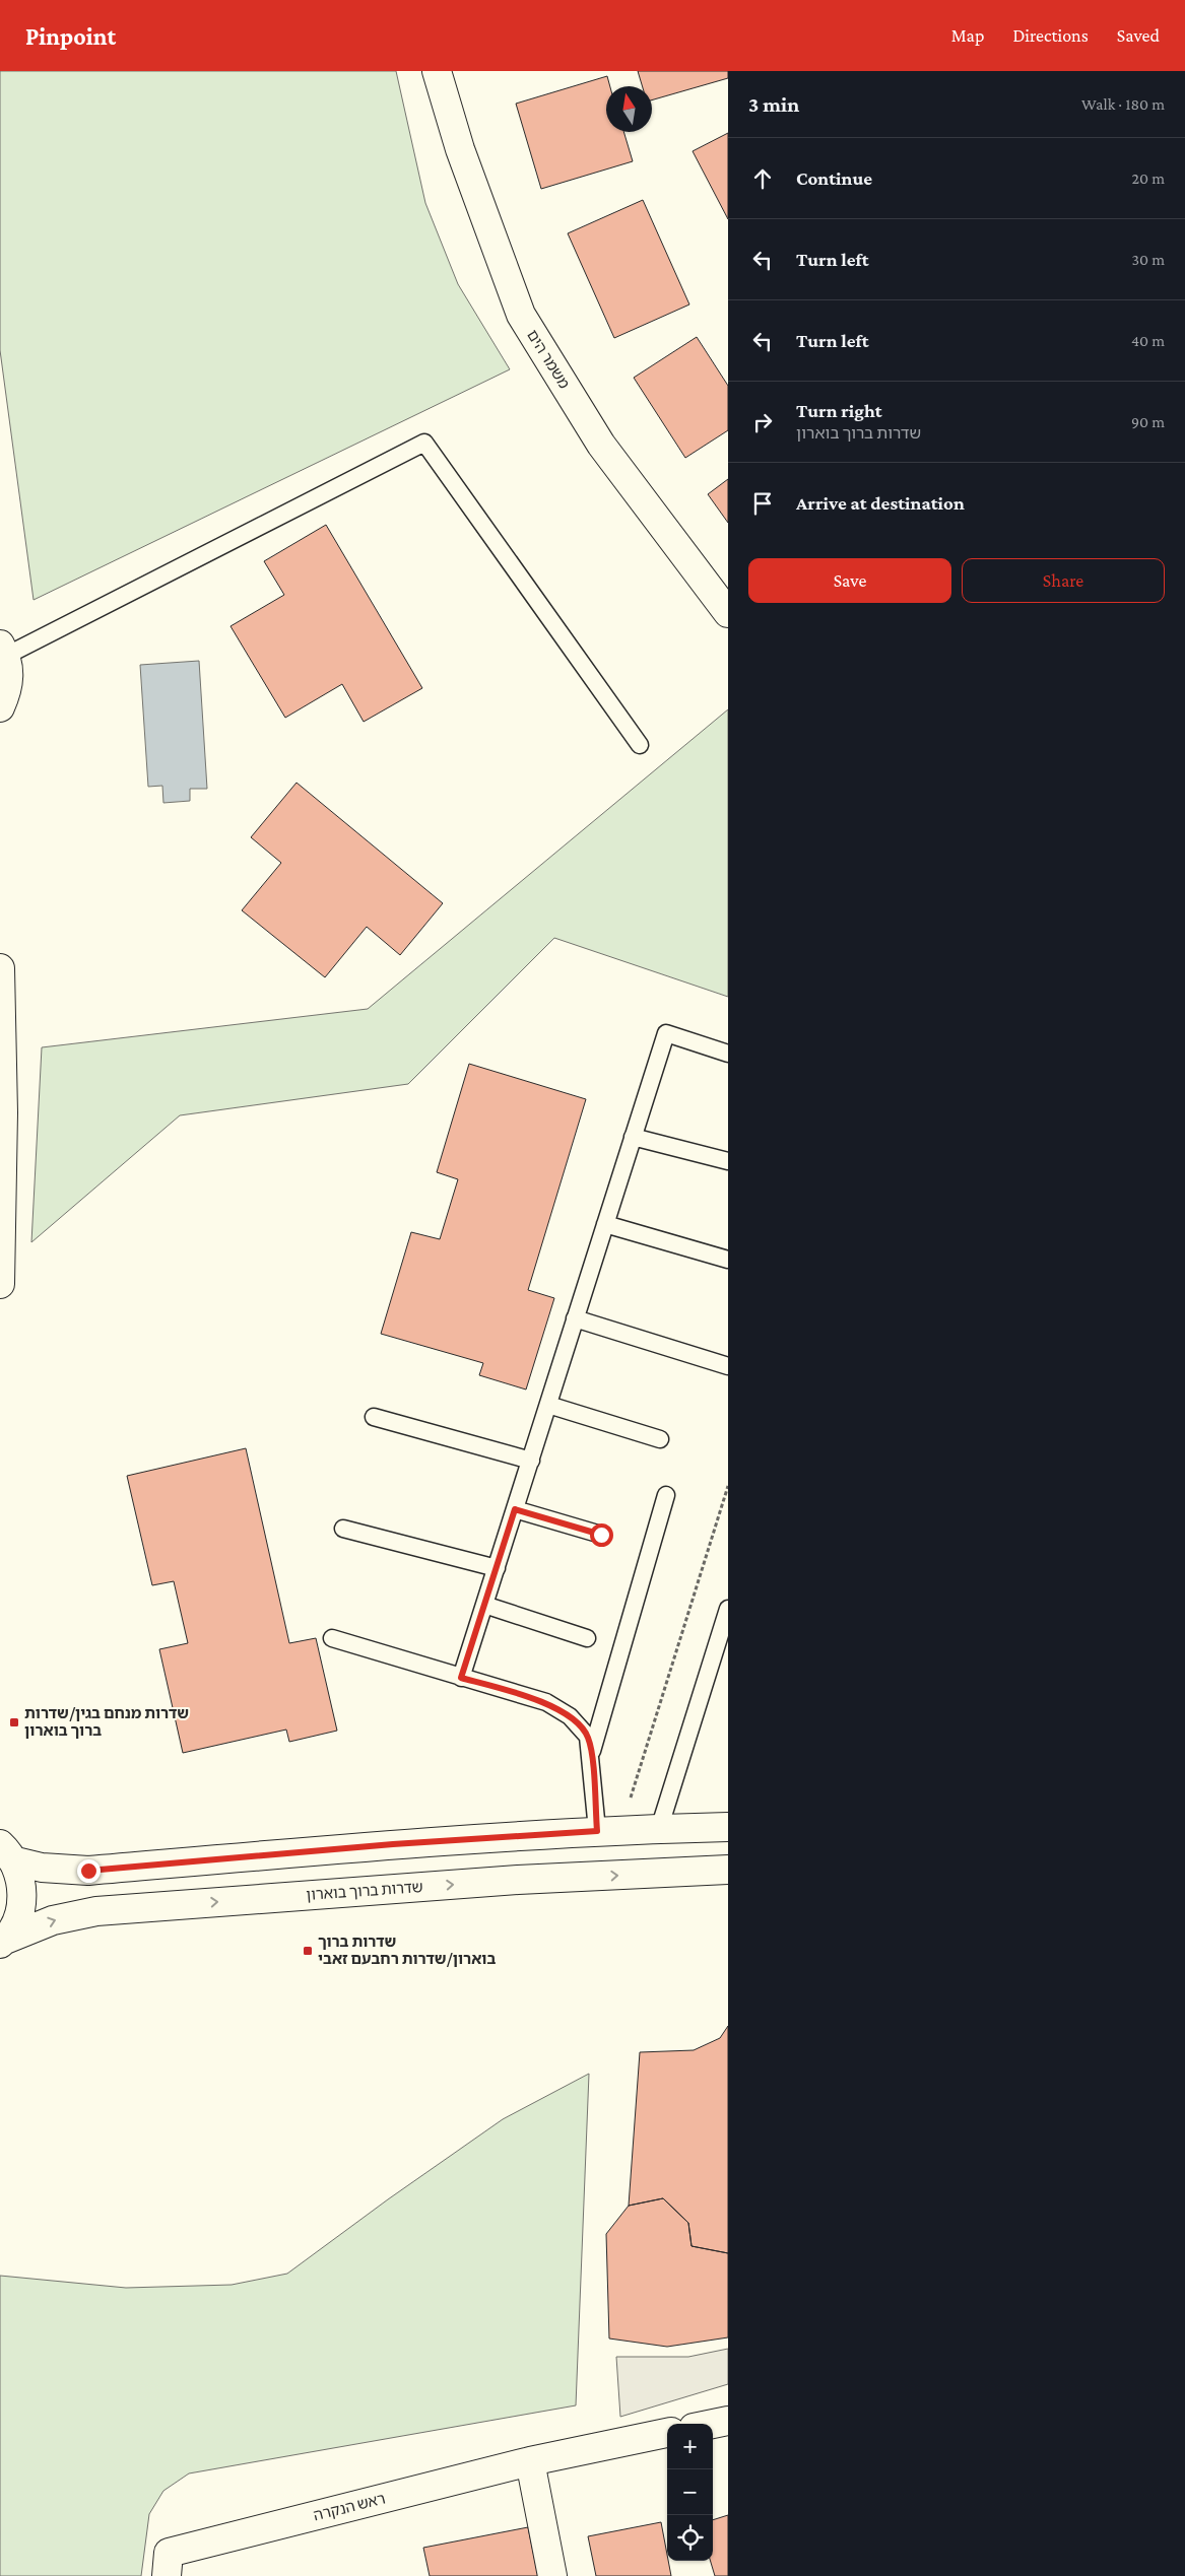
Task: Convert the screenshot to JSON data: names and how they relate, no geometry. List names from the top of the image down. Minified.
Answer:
{"streets":{"street":["משמר הים","שדרות ברוך בוארון","ראש הנקרה"]},"places":{"transit":["שדרות מנחם בגין/שדרות ברוך בוארון","שדרות ברוך בוארון/שדרות רחבעם זאבי"]},"north":"top","page":{"header":"Pinpoint","nav":["Map","Directions","Saved"],"heading":["3 min","Walk · 180 m"],"list":[["Continue","20 m"],["Turn left","30 m"],["Turn left","40 m"],["Turn right","שדרות ברוך בוארון","90 m"],"Arrive at destination"],"buttons":["Save","Share"],"map_buttons":["+","−"]}}
